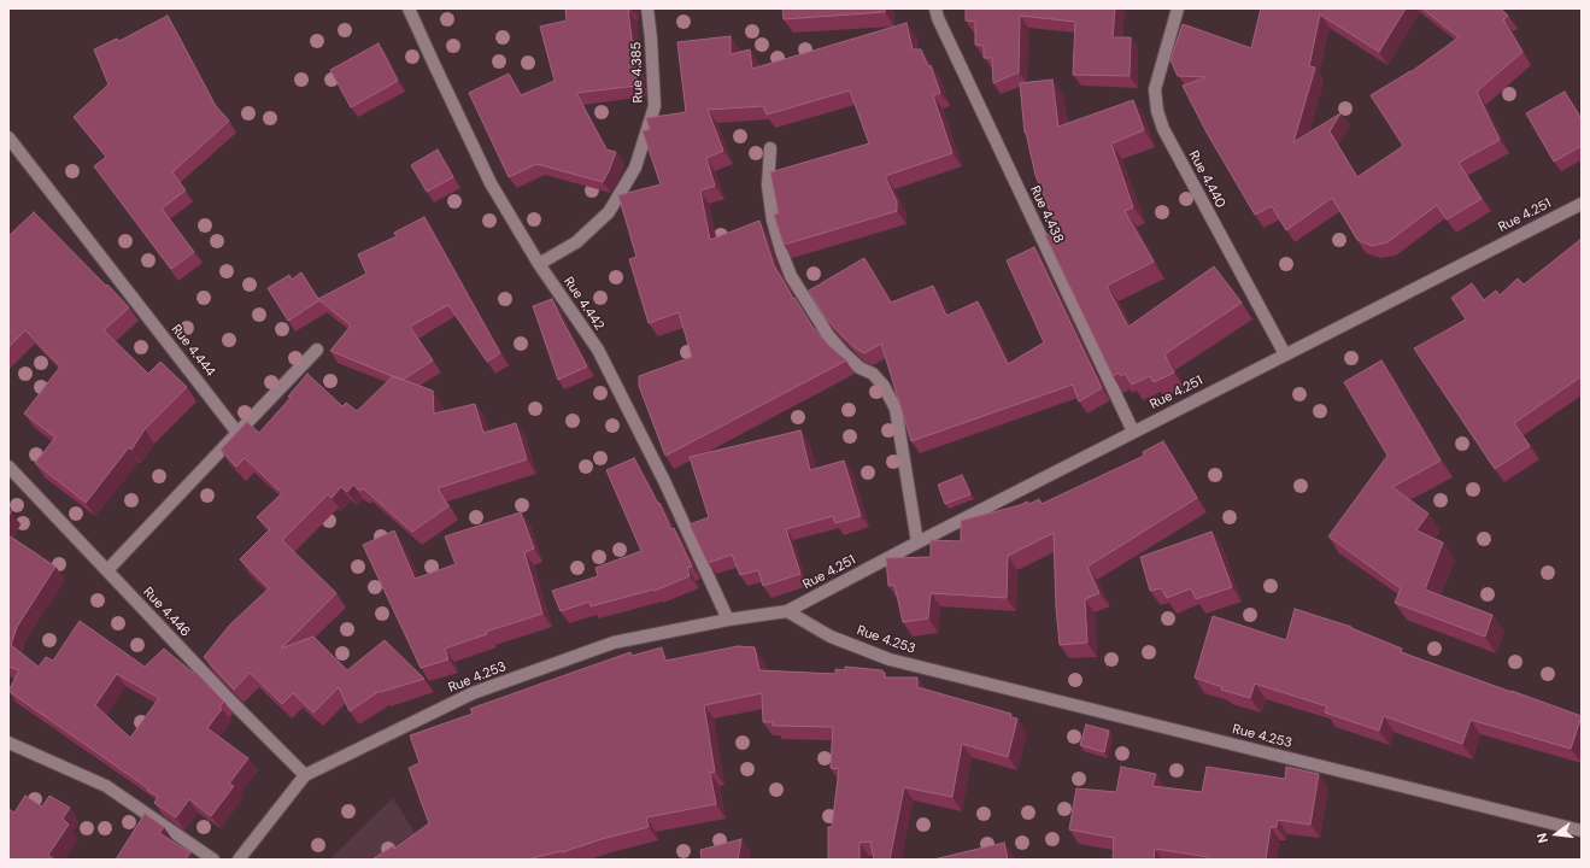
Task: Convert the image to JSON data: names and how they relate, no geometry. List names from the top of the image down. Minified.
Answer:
{"streets":{"street":["Rue 4.385","Rue 4.440","Rue 4.438","Rue 4.251","Rue 4.442","Rue 4.444","Rue 4.446","Rue 4.253"]},"crossings":[["Rue 4.385","Rue 4.442"],["Rue 4.440","Rue 4.251"],["Rue 4.438","Rue 4.251"],["Rue 4.251","Rue 4.253"],["Rue 4.442","Rue 4.253"],["Rue 4.446","Rue 4.253"]],"north":"left"}
